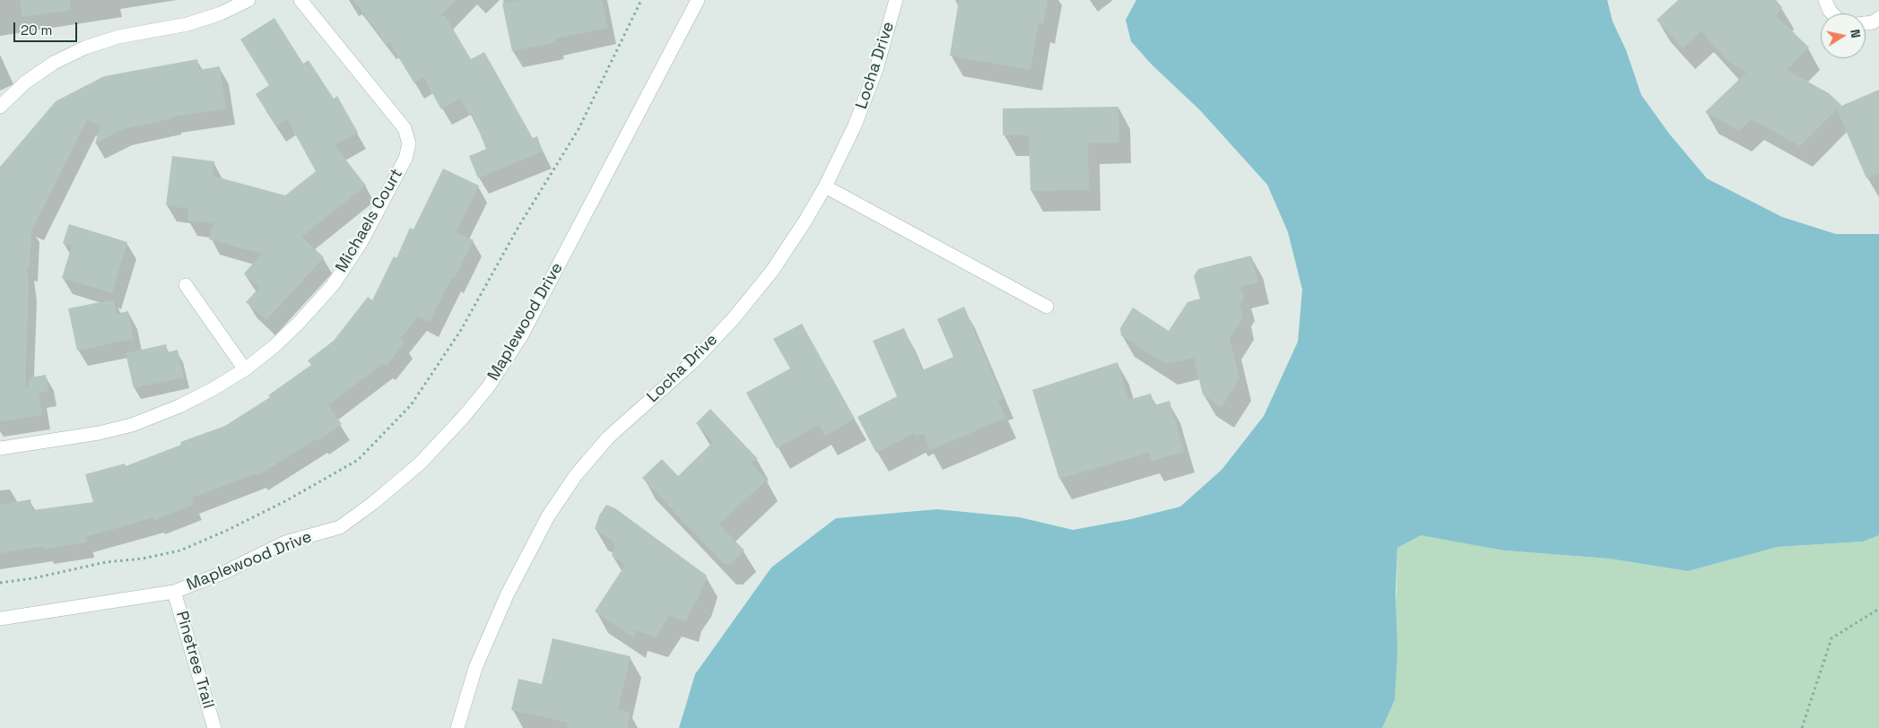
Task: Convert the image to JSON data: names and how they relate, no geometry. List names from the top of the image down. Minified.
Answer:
{"streets":{"street":["Locha Drive","Michaels Court","Maplewood Drive","Pinetree Trail"]},"crossings":[["Maplewood Drive","Pinetree Trail"]],"scale_bar":"20 m","north":"right"}
